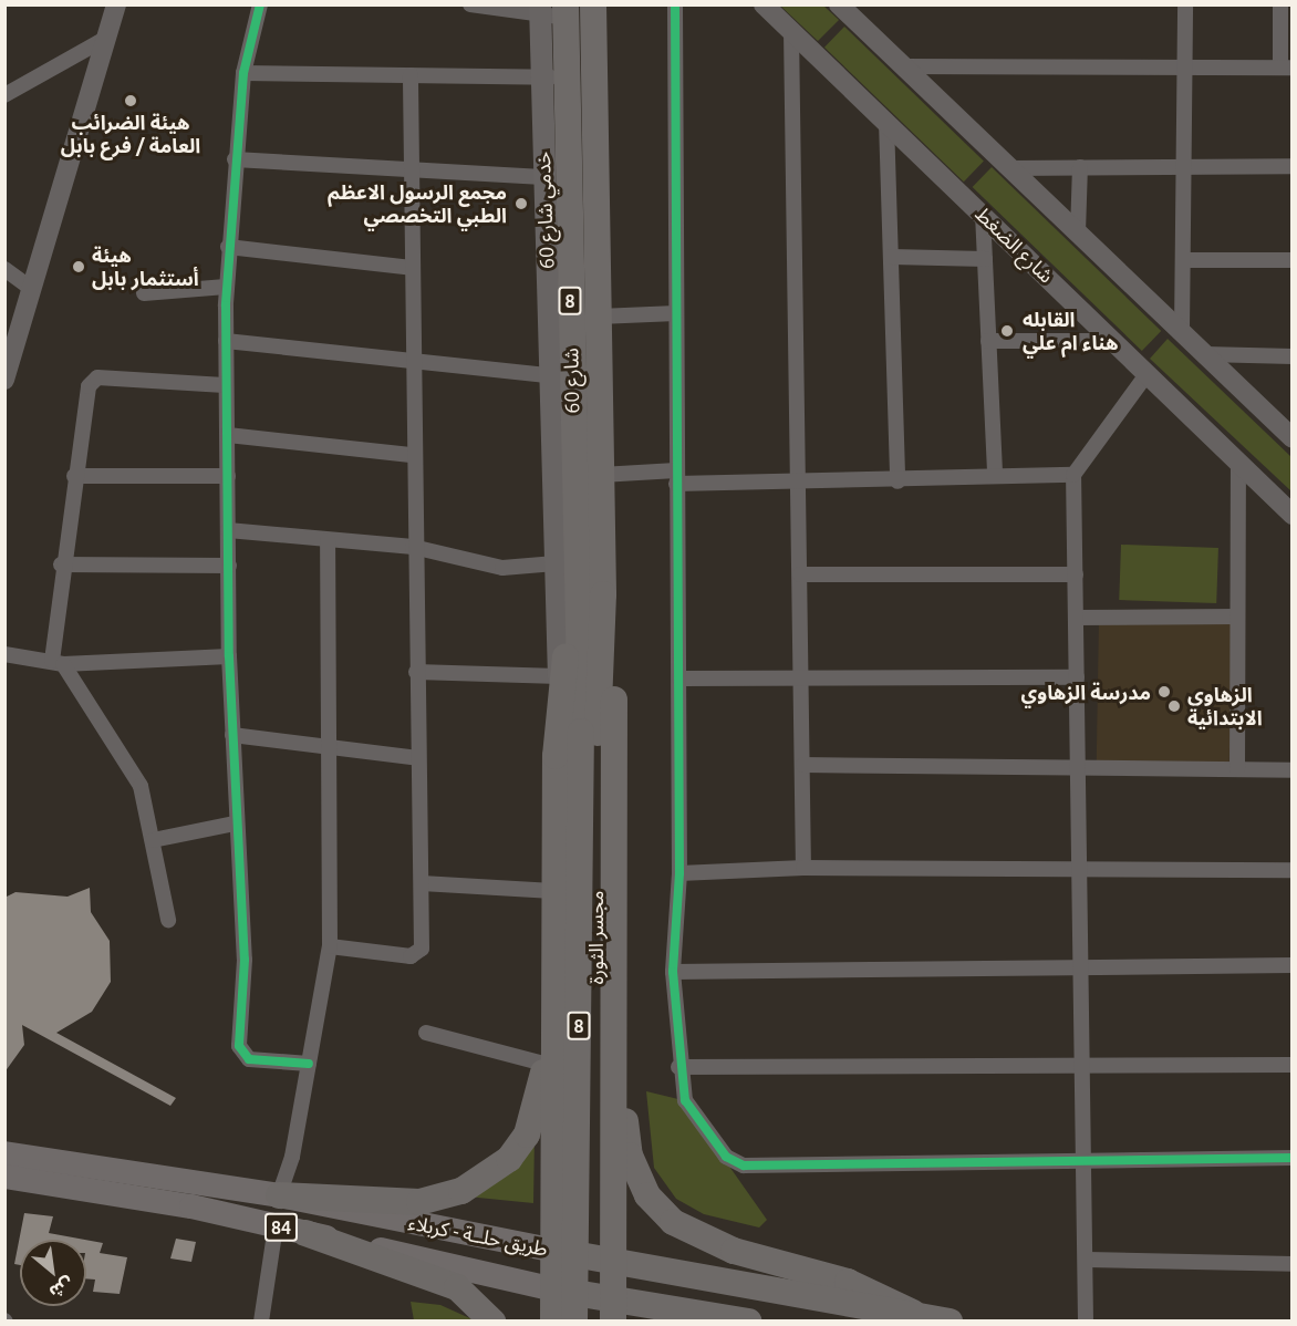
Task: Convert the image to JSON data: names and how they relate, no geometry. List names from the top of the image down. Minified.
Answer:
{"streets":{"highway":["8","شارع 60","مجسر الثورة","84","طريق حلــة - كربلاء"],"main road":["خدمي شارع 60"],"street":["شارع الضغط"]},"crossings":[["خدمي شارع 60","شارع 60"],["شارع 60","مجسر الثورة"]],"places":["هيئة الضرائب العامة / فرع بابل","مجمع الرسول الاعظم الطبي التخصصي","هيئة أستثمار بابل","القابله هناء ام علي","مدرسة الزهاوي","الزهاوي الابتدائية"],"north":"bottom right"}
